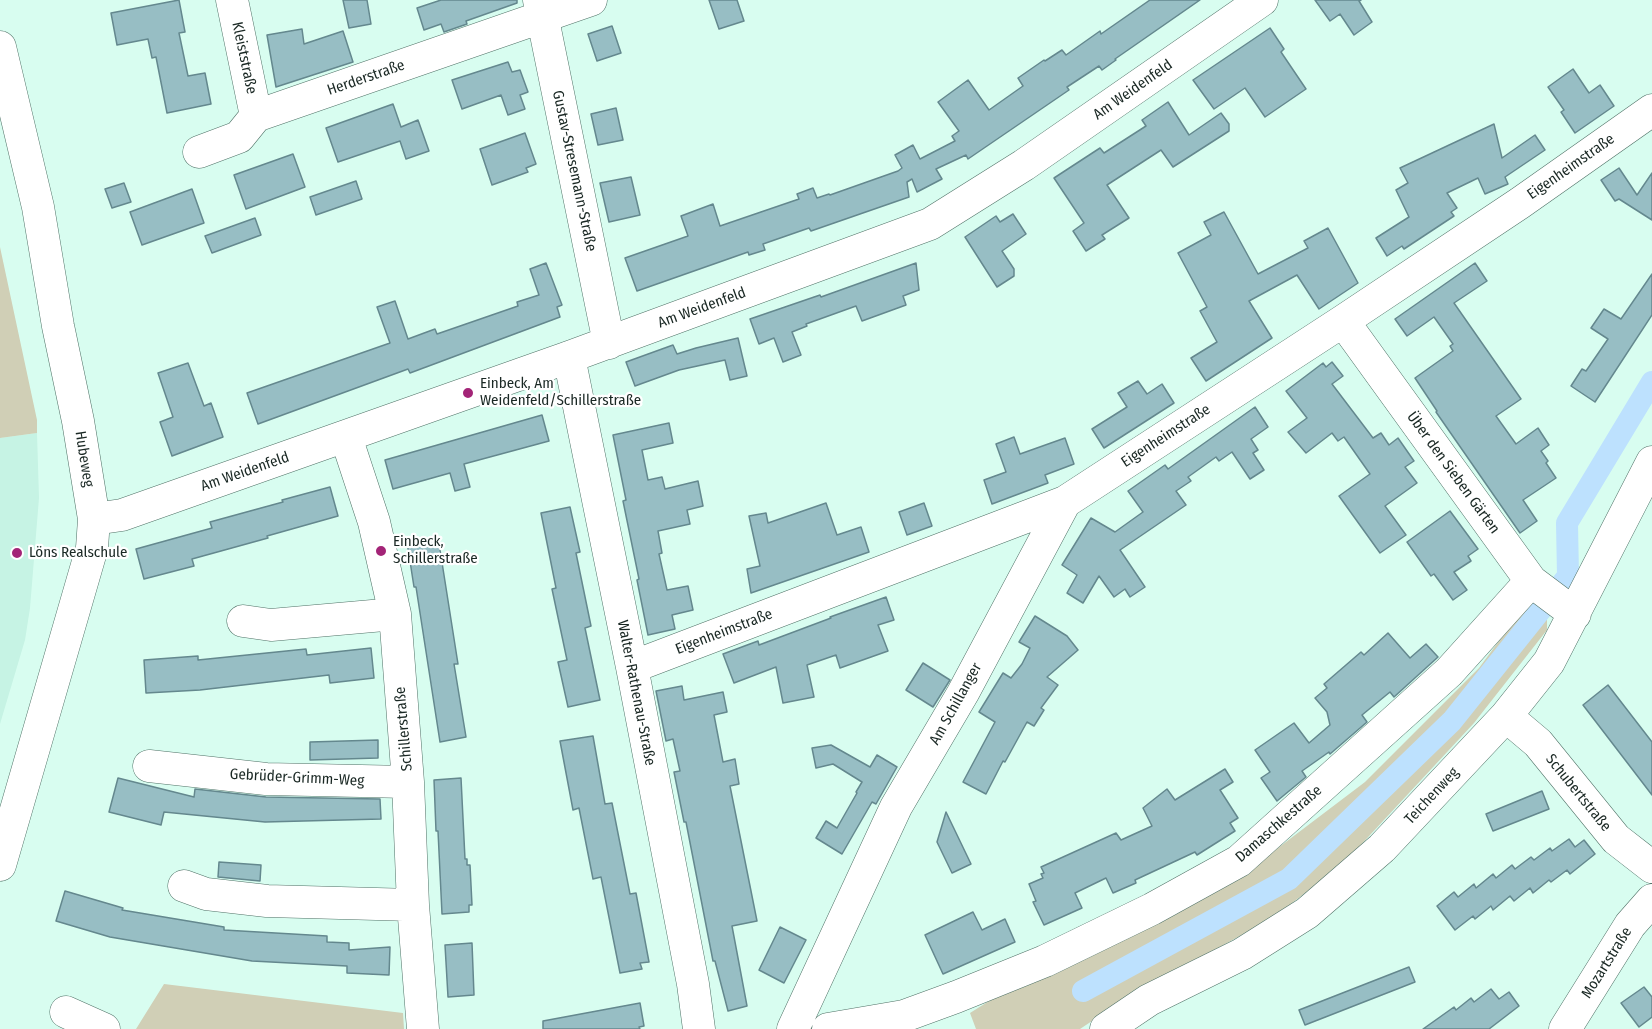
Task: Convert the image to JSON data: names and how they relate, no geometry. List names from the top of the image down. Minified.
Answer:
{"streets":{"street":["Kleiststraße","Herderstraße","Am Weidenfeld","Eigenheimstraße","Gustav-Stresemann-Straße","Hubeweg","Über den Sieben Gärten","Walter-Rathenau-Straße","Am Schillanger","Schillerstraße","Gebrüder-Grimm-Weg","Schubertstraße","Teichenweg","Damaschkestraße","Mozartstraße"]},"crossings":[["Kleiststraße","Herderstraße"],["Herderstraße","Gustav-Stresemann-Straße"],["Am Weidenfeld","Gustav-Stresemann-Straße"],["Am Weidenfeld","Hubeweg"],["Am Weidenfeld","Walter-Rathenau-Straße"],["Am Weidenfeld","Schillerstraße"],["Eigenheimstraße","Über den Sieben Gärten"],["Eigenheimstraße","Walter-Rathenau-Straße"],["Eigenheimstraße","Am Schillanger"],["Über den Sieben Gärten","Teichenweg"],["Über den Sieben Gärten","Damaschkestraße"],["Schillerstraße","Gebrüder-Grimm-Weg"],["Schubertstraße","Teichenweg"]],"places":["Einbeck, Am Weidenfeld/Schillerstraße","Einbeck, Schillerstraße","Löns Realschule"]}
